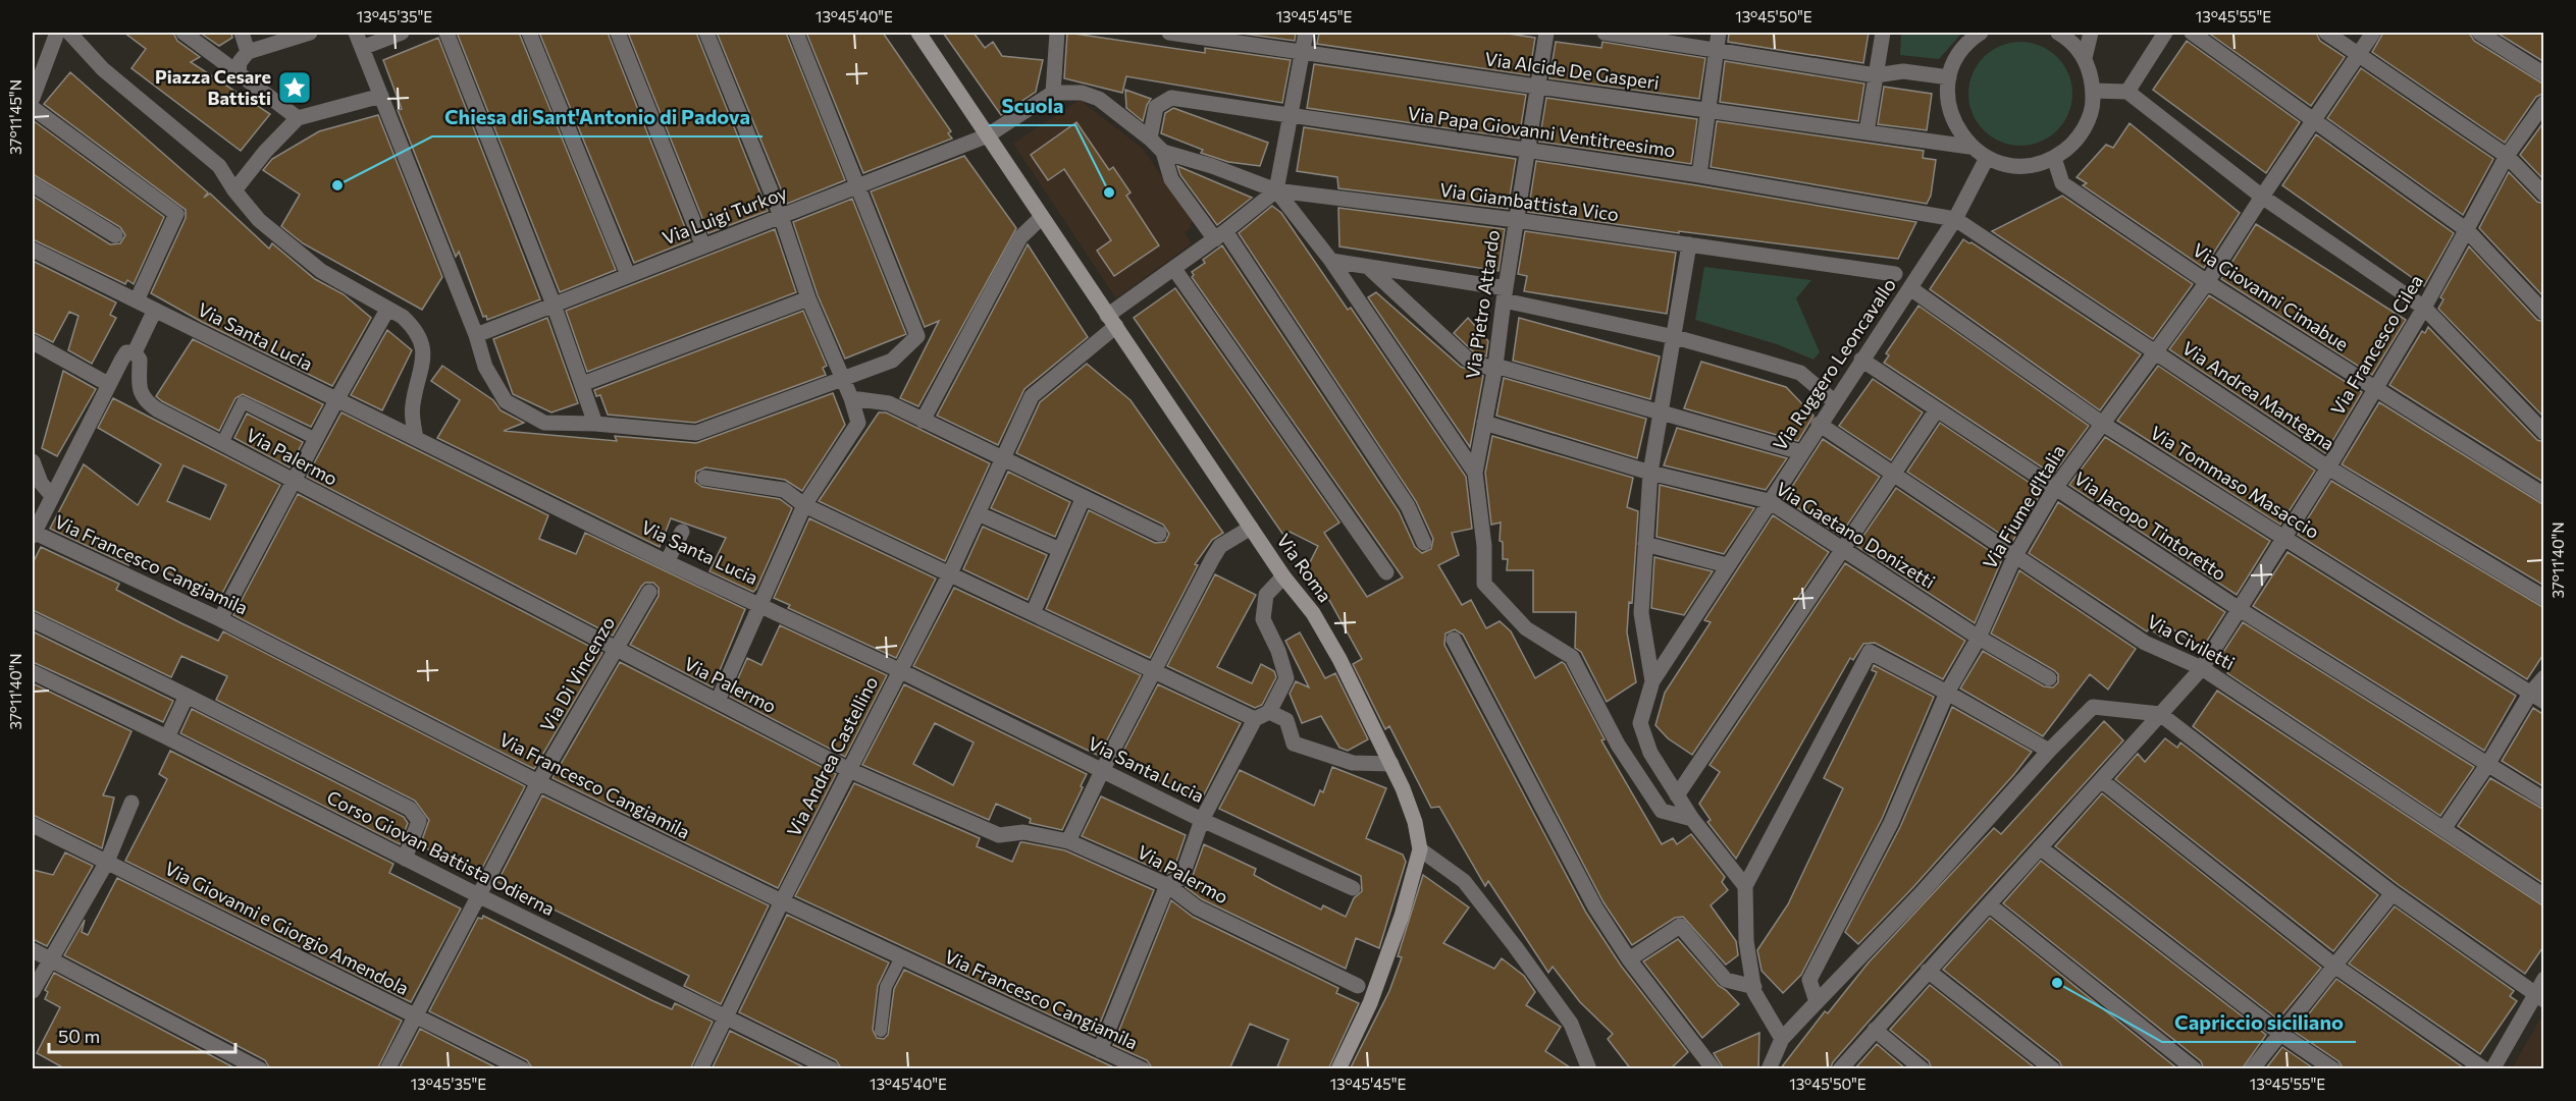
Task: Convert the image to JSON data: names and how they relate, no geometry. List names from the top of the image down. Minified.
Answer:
{"streets":{"main road":["Via Roma"],"street":["Via Alcide De Gasperi","Via Papa Giovanni Ventitreesimo","Via Giambattista Vico","Via Luigi Turkoy","Via Giovanni Cimabue","Via Pietro Attardo","Via Santa Lucia","Via Francesco Cilea","Via Ruggero Leoncavallo","Via Andrea Mantegna","Via Palermo","Via Tommaso Masaccio","Via Fiume d'Italia","Via Jacopo Tintoretto","Via Gaetano Donizetti","Via Francesco Cangiamila","Via Civiletti","Via Di Vincenzo","Via Andrea Castellino","Corso Giovan Battista Odierna","Via Giovanni e Giorgio Amendola"]},"crossings":[["Via Alcide De Gasperi","Via Pietro Attardo"],["Via Papa Giovanni Ventitreesimo","Via Giambattista Vico"],["Via Papa Giovanni Ventitreesimo","Via Pietro Attardo"],["Via Papa Giovanni Ventitreesimo","Via Ruggero Leoncavallo"],["Via Papa Giovanni Ventitreesimo","Via Andrea Mantegna"],["Via Giambattista Vico","Via Luigi Turkoy"],["Via Giambattista Vico","Via Pietro Attardo"],["Via Giambattista Vico","Via Andrea Castellino"],["Via Luigi Turkoy","Via Roma"],["Via Giovanni Cimabue","Via Francesco Cilea"],["Via Giovanni Cimabue","Via Fiume d'Italia"],["Via Pietro Attardo","Via Gaetano Donizetti"],["Via Santa Lucia","Via Andrea Castellino"],["Via Francesco Cilea","Via Andrea Mantegna"],["Via Francesco Cilea","Via Tommaso Masaccio"],["Via Francesco Cilea","Via Jacopo Tintoretto"],["Via Francesco Cilea","Via Civiletti"],["Via Ruggero Leoncavallo","Via Andrea Mantegna"],["Via Ruggero Leoncavallo","Via Tommaso Masaccio"],["Via Ruggero Leoncavallo","Via Jacopo Tintoretto"],["Via Ruggero Leoncavallo","Via Gaetano Donizetti"],["Via Ruggero Leoncavallo","Via Civiletti"],["Via Andrea Mantegna","Via Fiume d'Italia"],["Via Palermo","Via Di Vincenzo"],["Via Palermo","Via Andrea Castellino"],["Via Tommaso Masaccio","Via Fiume d'Italia"],["Via Fiume d'Italia","Via Jacopo Tintoretto"],["Via Fiume d'Italia","Via Gaetano Donizetti"],["Via Fiume d'Italia","Via Civiletti"],["Via Francesco Cangiamila","Via Di Vincenzo"],["Via Francesco Cangiamila","Via Andrea Castellino"],["Via Roma","Via Andrea Castellino"],["Via Di Vincenzo","Corso Giovan Battista Odierna"],["Via Di Vincenzo","Via Giovanni e Giorgio Amendola"],["Via Andrea Castellino","Corso Giovan Battista Odierna"]],"places":{"place":["Piazza Cesare Battisti"],"other":["Chiesa di Sant'Antonio di Padova","Scuola","Capriccio siciliano"]},"scale_bar":"50 m","coordinates":["13°45'35\"E","13°45'40\"E","13°45'45\"E","13°45'50\"E","13°45'55\"E","37°11'45\"N","37°11'40\"N"]}
